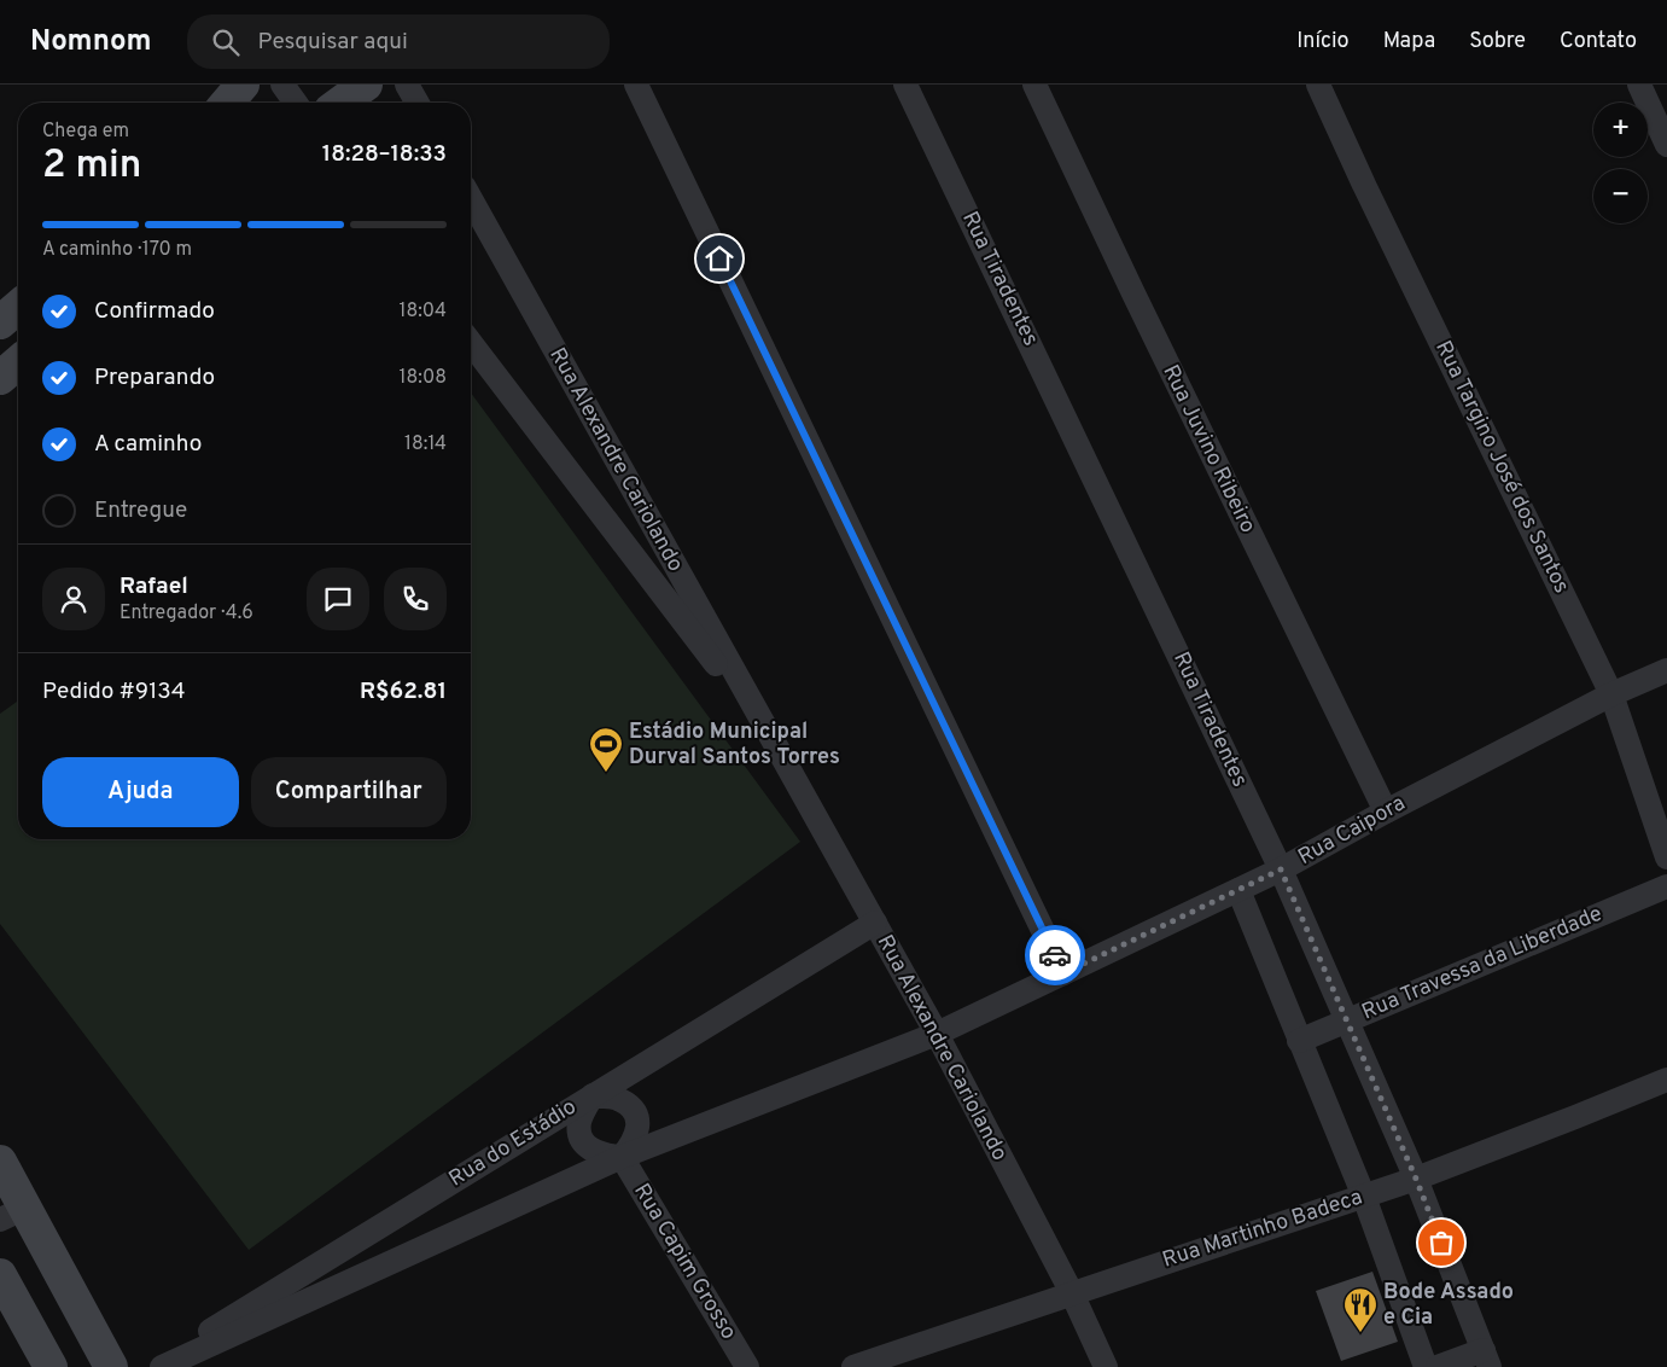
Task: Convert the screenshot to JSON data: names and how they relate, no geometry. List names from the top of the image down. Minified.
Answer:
{"streets":{"street":["Rua Tiradentes","Rua Juvino Ribeiro","Rua Alexandre Cariolando","Rua Targino José dos Santos","Rua Caipora","Rua Travessa da Liberdade","Rua do Estádio","Rua Martinho Badeca","Rua Capim Grosso"]},"crossings":[["Rua Tiradentes","Rua Caipora"],["Rua Tiradentes","Rua Travessa da Liberdade"],["Rua Tiradentes","Rua Martinho Badeca"],["Rua Juvino Ribeiro","Rua Caipora"],["Rua Alexandre Cariolando","Rua Caipora"],["Rua Alexandre Cariolando","Rua do Estádio"],["Rua Alexandre Cariolando","Rua Martinho Badeca"],["Rua Targino José dos Santos","Rua Caipora"],["Rua do Estádio","Rua Capim Grosso"]],"places":{"sports":["Estádio Municipal Durval Santos Torres"],"restaurant":["Bode Assado e Cia"]},"page":{"header":"Nomnom","search":"Pesquisar aqui","nav":["Início","Mapa","Sobre","Contato"],"map_buttons":["+","−"],"heading":["2 min","Chega em","18:28–18:33"],"panel":["Rafael","Entregador · 4.6","Pedido #9134","R$62.81"],"bar":"A caminho · 170 m","list":[["Confirmado","18:04"],["Preparando","18:08"],["A caminho","18:14"],"Entregue"],"buttons":["Ajuda","Compartilhar"]}}
